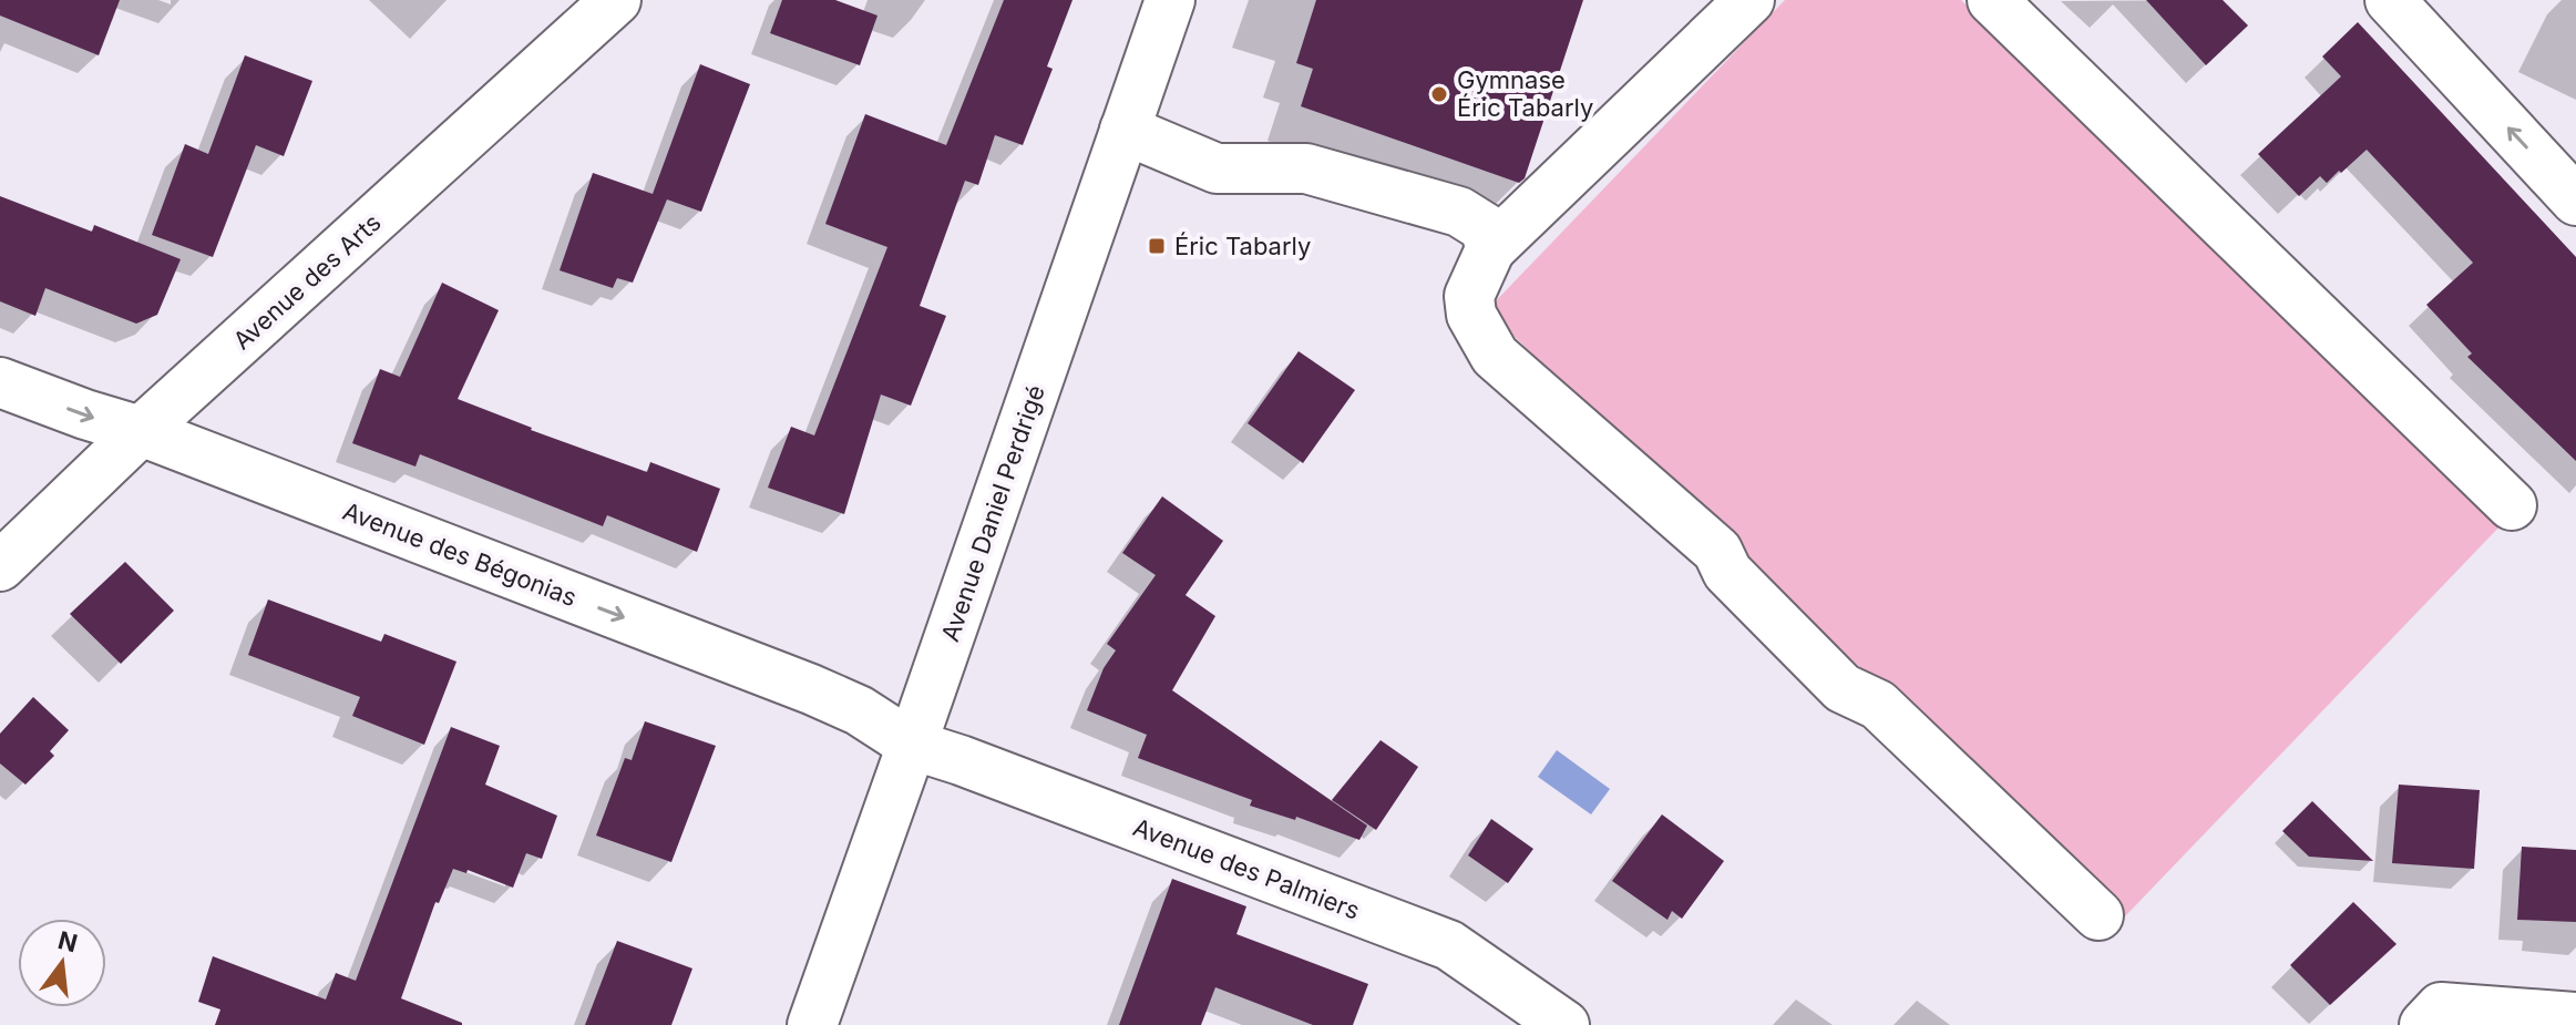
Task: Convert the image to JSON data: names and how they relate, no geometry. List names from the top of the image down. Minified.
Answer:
{"streets":{"street":["Avenue des Arts","Avenue Daniel Perdrigé","Avenue des Bégonias","Avenue des Palmiers"]},"crossings":[["Avenue des Arts","Avenue des Bégonias"],["Avenue Daniel Perdrigé","Avenue des Bégonias"],["Avenue Daniel Perdrigé","Avenue des Palmiers"],["Avenue des Bégonias","Avenue des Palmiers"]],"one_way":["Avenue des Bégonias"],"places":{"other":["Gymnase Éric Tabarly"],"transit":["Éric Tabarly"]},"north":"top"}
